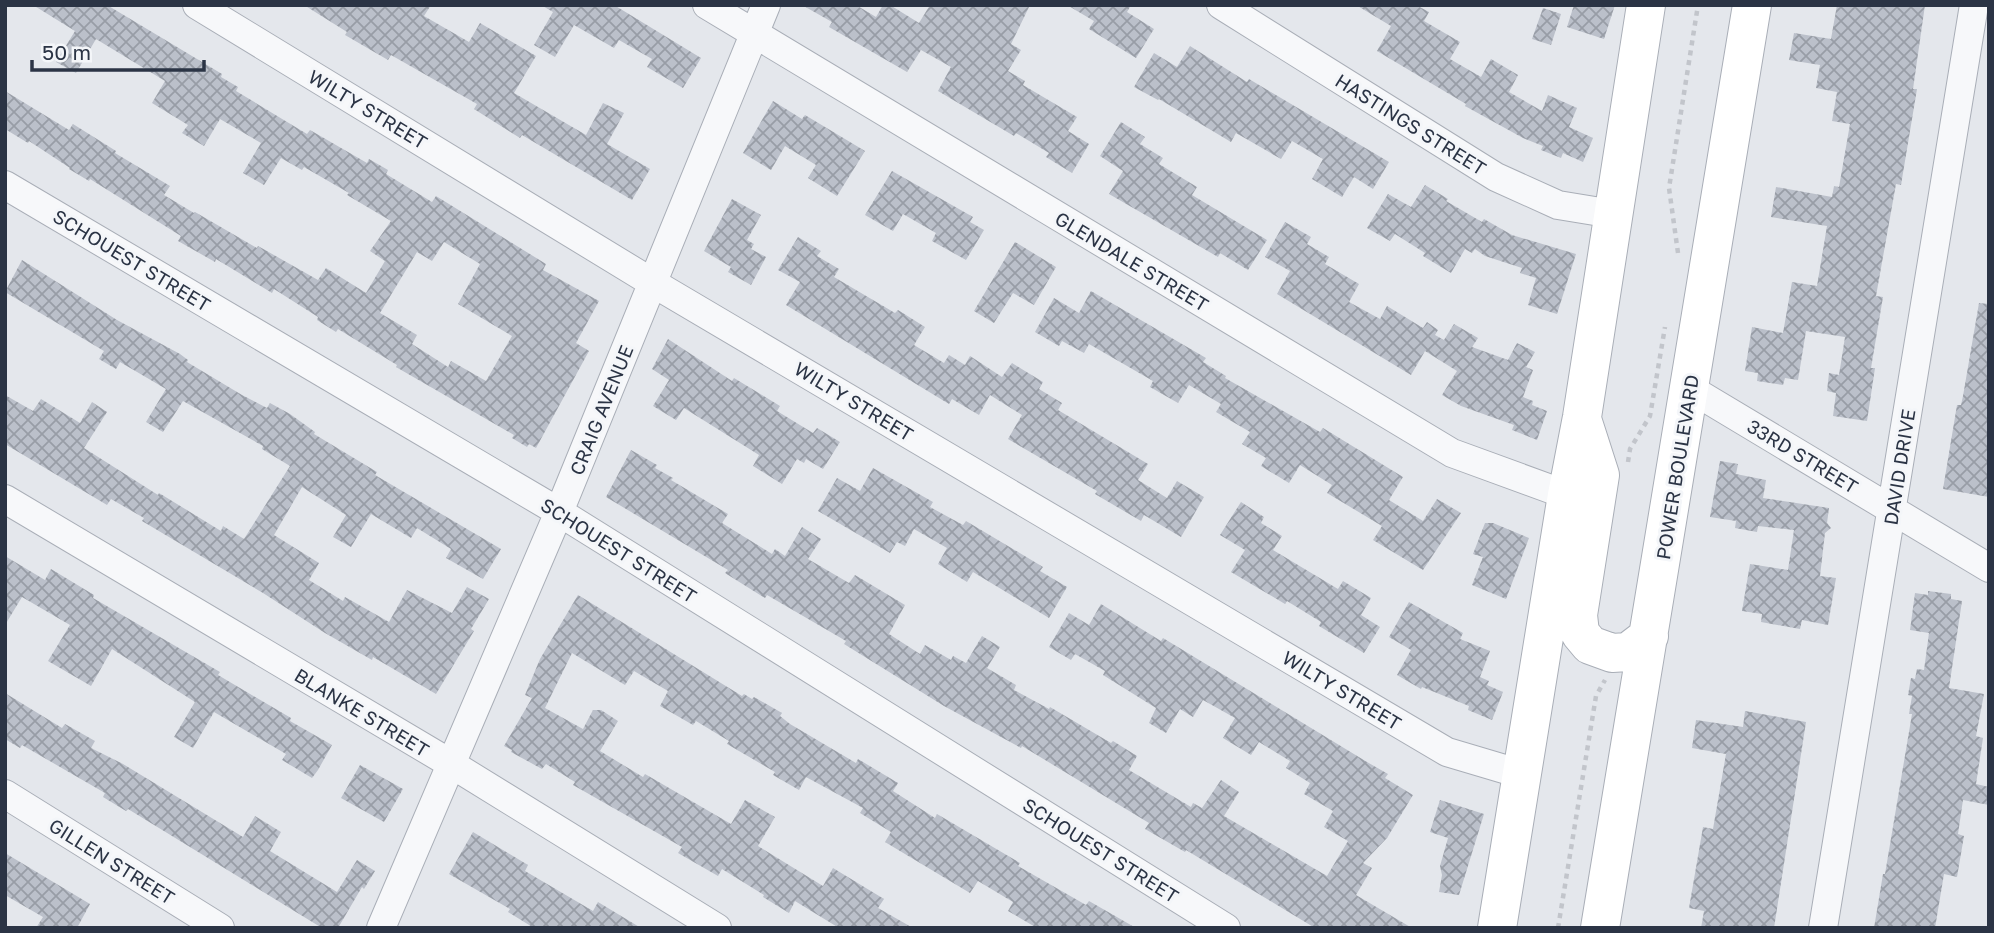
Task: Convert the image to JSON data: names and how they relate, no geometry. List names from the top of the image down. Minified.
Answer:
{"streets":{"main road":["POWER BOULEVARD"],"street":["WILTY STREET","HASTINGS STREET","SCHOUEST STREET","GLENDALE STREET","CRAIG AVENUE","33RD STREET","DAVID DRIVE","BLANKE STREET","GILLEN STREET"]},"crossings":[["WILTY STREET","CRAIG AVENUE"],["SCHOUEST STREET","CRAIG AVENUE"],["GLENDALE STREET","CRAIG AVENUE"],["CRAIG AVENUE","BLANKE STREET"],["33RD STREET","POWER BOULEVARD"],["33RD STREET","DAVID DRIVE"]],"scale_bar":"50 m"}
